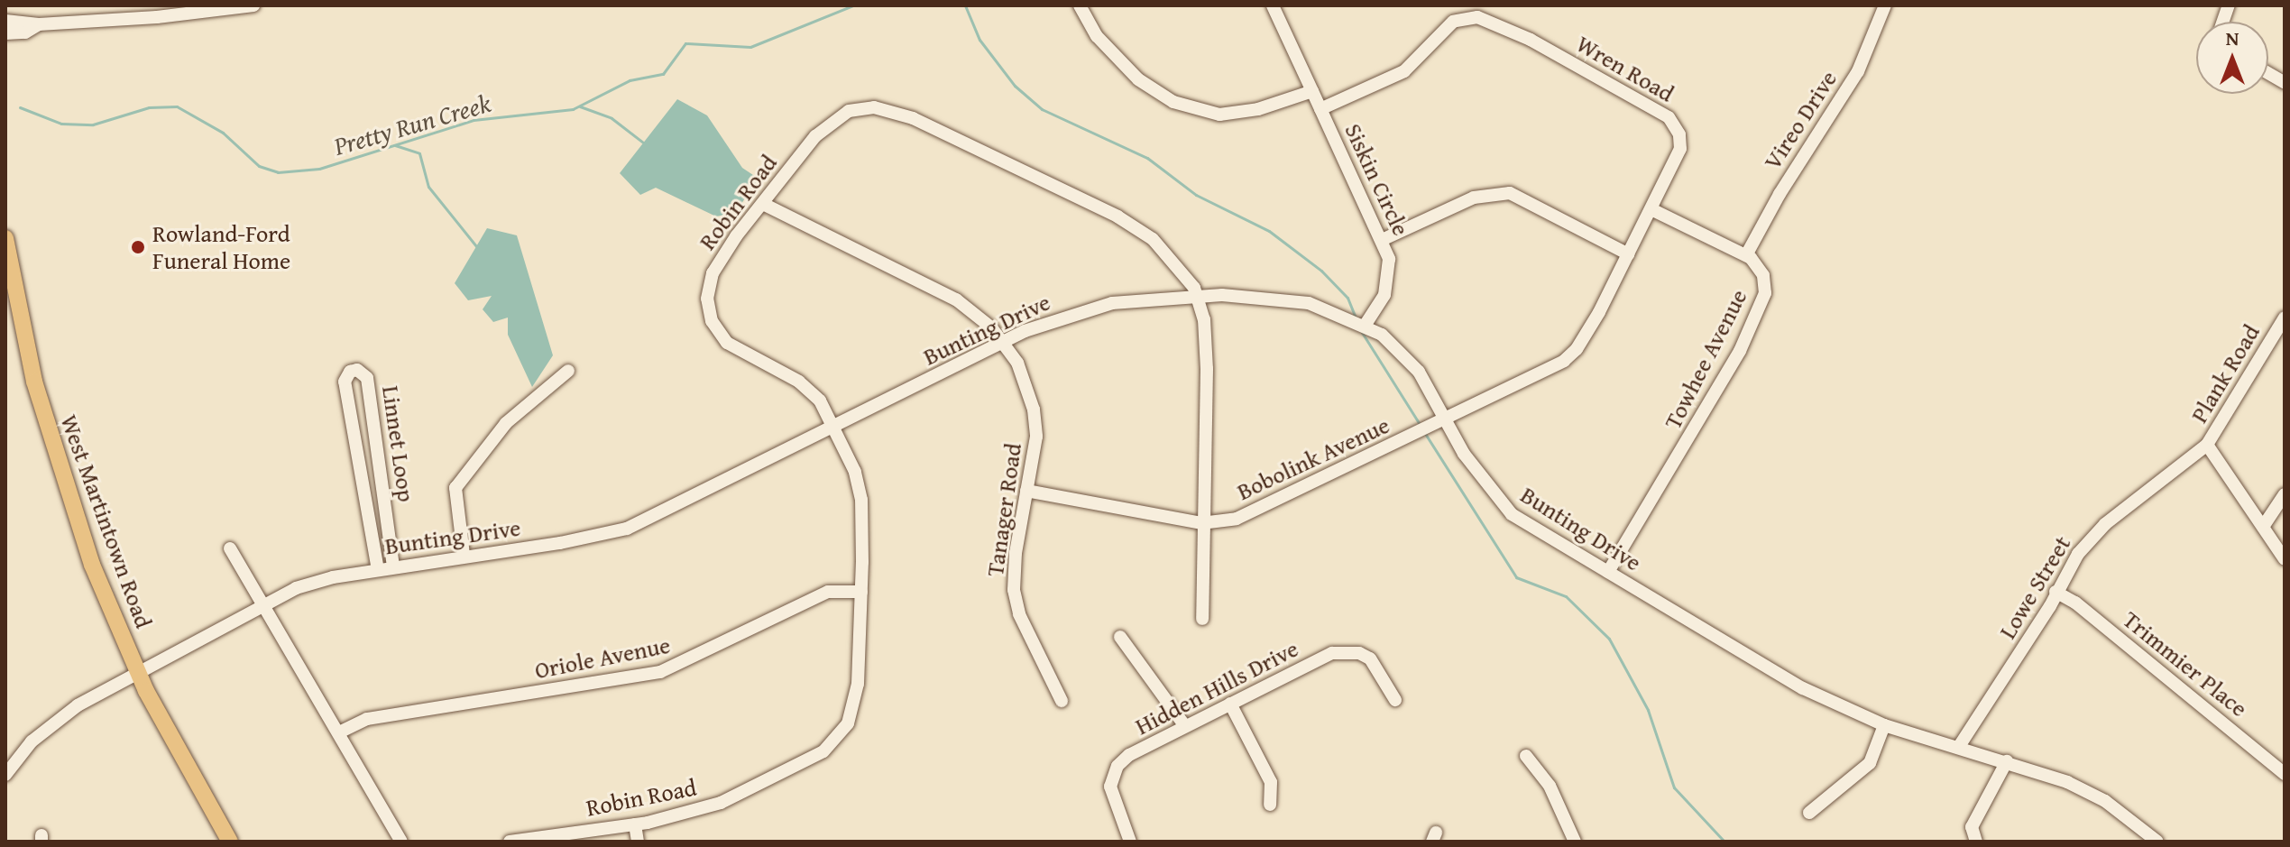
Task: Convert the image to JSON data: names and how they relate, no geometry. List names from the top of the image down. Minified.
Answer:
{"streets":{"main road":["West Martintown Road"],"street":["Wren Road","Vireo Drive","Siskin Circle","Robin Road","Bunting Drive","Towhee Avenue","Plank Road","Linnet Loop","Bobolink Avenue","Tanager Road","Lowe Street","Oriole Avenue","Trimmier Place","Hidden Hills Drive"]},"crossings":[["Wren Road","Siskin Circle"],["Wren Road","Bunting Drive"],["Wren Road","Towhee Avenue"],["Wren Road","Bobolink Avenue"],["Vireo Drive","Towhee Avenue"],["Siskin Circle","Bunting Drive"],["Robin Road","Bunting Drive"],["Robin Road","Tanager Road"],["Robin Road","Oriole Avenue"],["Bunting Drive","Towhee Avenue"],["Bunting Drive","Linnet Loop"],["Bunting Drive","Bobolink Avenue"],["Bunting Drive","Tanager Road"],["Bunting Drive","West Martintown Road"],["Bunting Drive","Lowe Street"],["Plank Road","Lowe Street"],["Bobolink Avenue","Tanager Road"],["Lowe Street","Trimmier Place"]],"water":["Pretty Run Creek"],"places":["Rowland-Ford Funeral Home"],"north":"top"}
